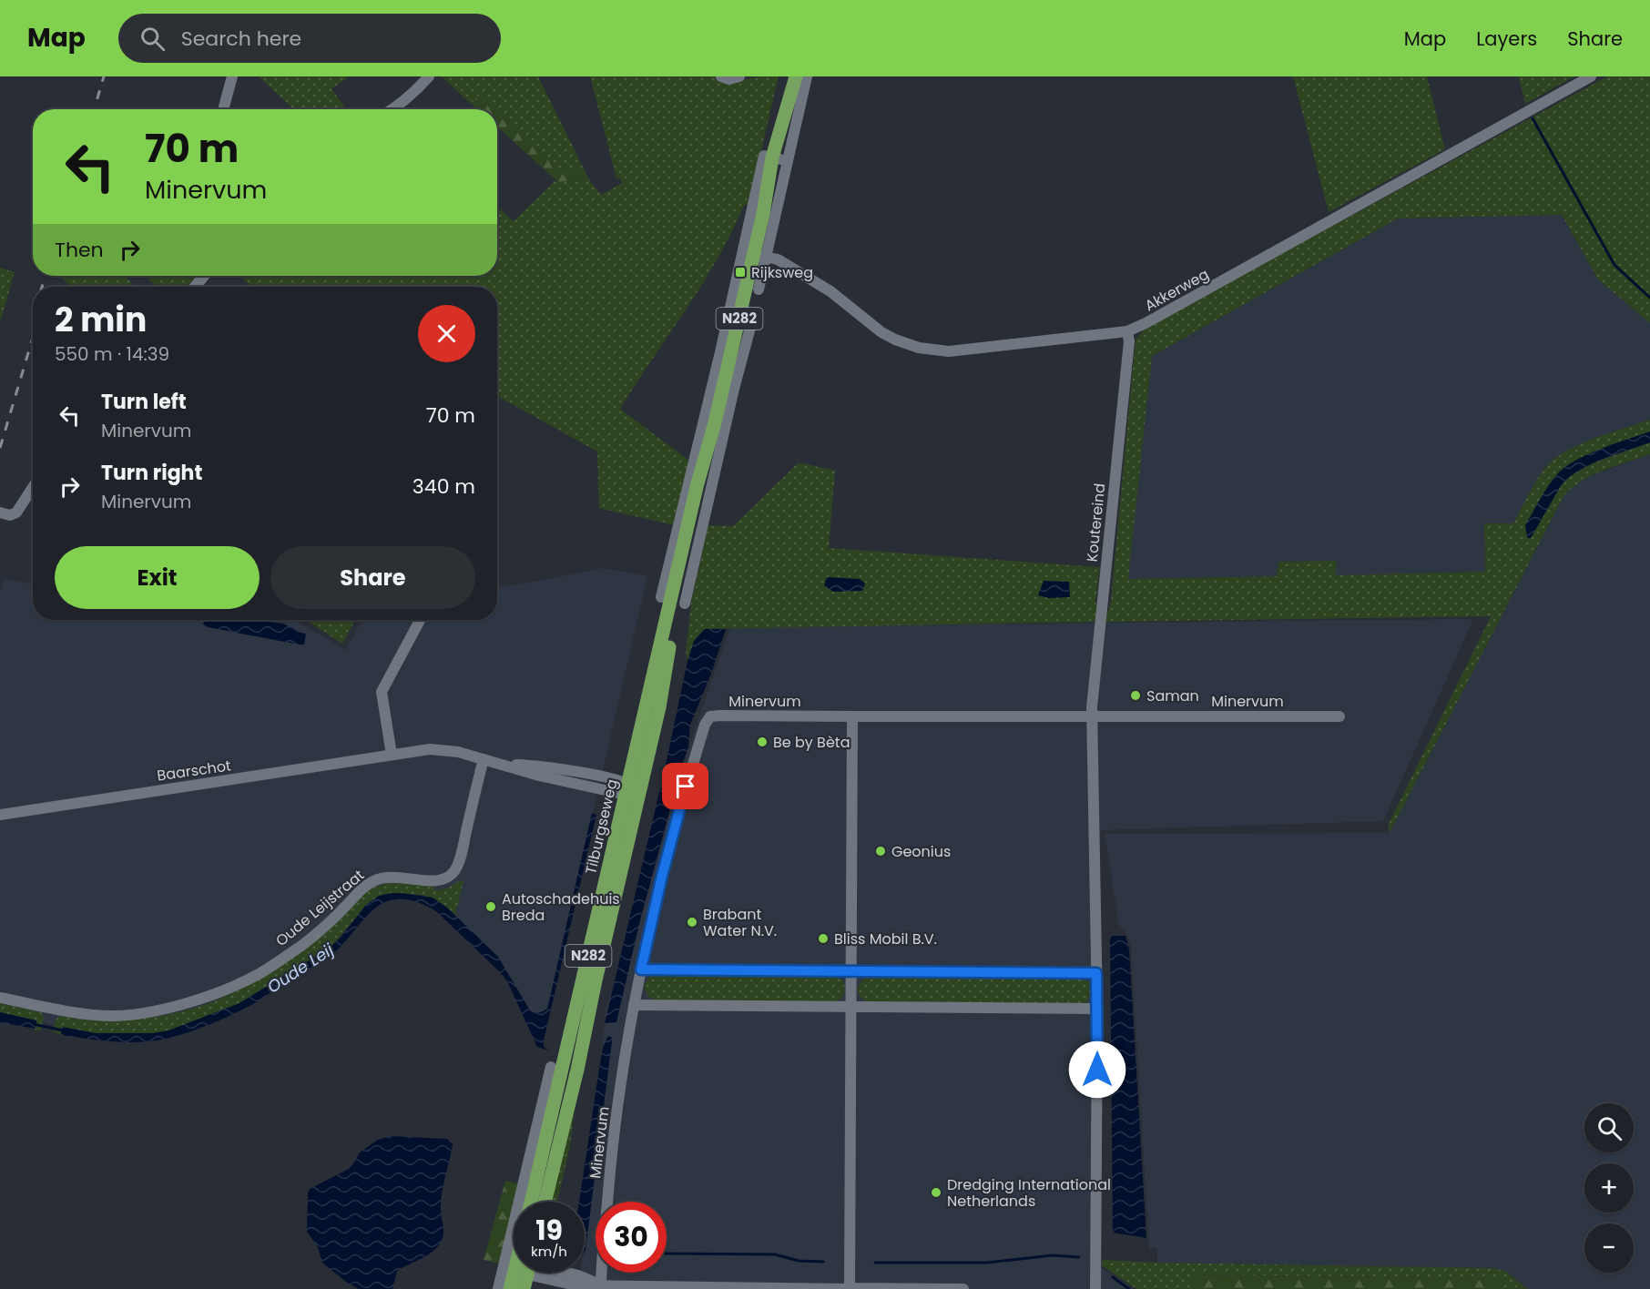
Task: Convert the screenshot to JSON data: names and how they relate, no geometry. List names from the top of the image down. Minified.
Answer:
{"streets":{"main road":["N282","Tilburgseweg"],"street":["Akkerweg","Koutereind","Minervum","Baarschot","Oude Leijstraat"]},"crossings":[["Akkerweg","N282"],["Akkerweg","Koutereind"],["N282","Tilburgseweg"],["Koutereind","Minervum"],["Baarschot","Tilburgseweg"],["Baarschot","Oude Leijstraat"]],"water":["Oude Leij"],"places":{"transit":["Rijksweg"],"other":["Saman","Be by Bèta","Geonius","Autoschadehuis Breda","Brabant Water N.V.","Bliss Mobil B.V.","Dredging International Netherlands"]},"page":{"header":"Map","search":"Search here","nav":["Map","Layers","Share"],"turn":["70 m","Minervum"],"then":"Then","heading":["2 min","550 m · 14:39"],"list":[{"name":"Turn left","note":"Minervum","value":"70 m"},{"name":"Turn right","note":"Minervum","value":"340 m"}],"buttons":["Exit","Share"],"map_buttons":["+","−"],"speed":"19 km/h","limit":"30"}}
